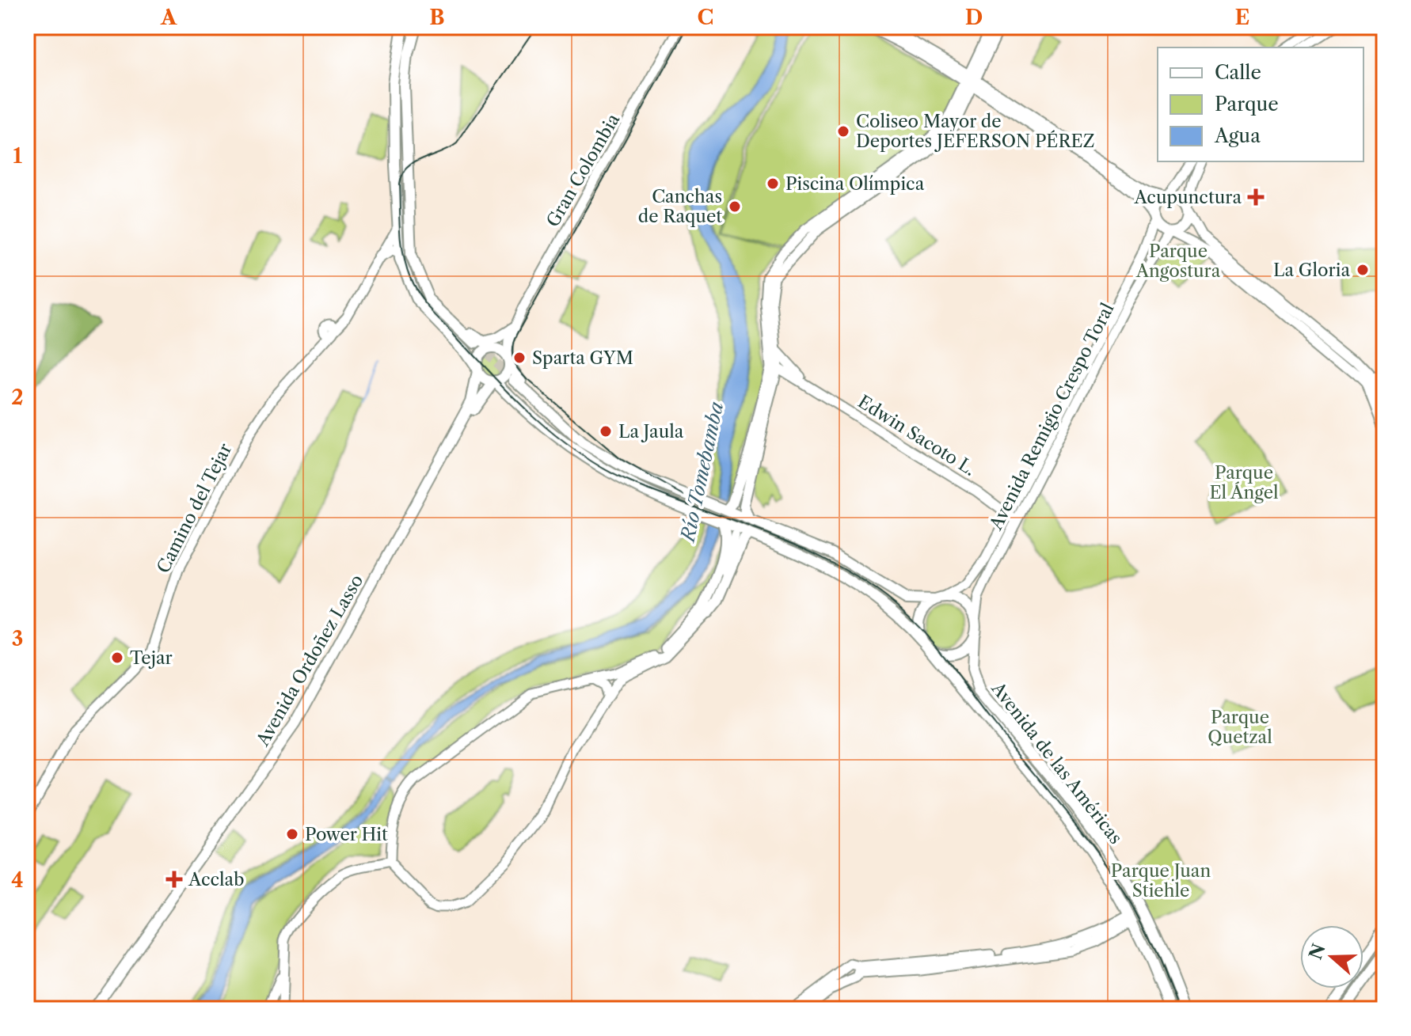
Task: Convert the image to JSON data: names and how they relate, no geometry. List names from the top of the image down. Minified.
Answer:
{"streets":{"main road":["Gran Colombia","Avenida Remigio Crespo Toral","Edwin Sacoto L.","Camino del Tejar","Avenida Ordoñez Lasso","Avenida de las Américas"]},"crossings":[["Gran Colombia","Avenida Ordoñez Lasso"],["Avenida Remigio Crespo Toral","Edwin Sacoto L."],["Avenida Remigio Crespo Toral","Avenida de las Américas"]],"water":["Río Tomebamba"],"parks":["Parque Angostura","Parque El Ángel","Parque Quetzal","Parque Juan Stiehle"],"places":{"other":["Coliseo Mayor de Deportes JEFERSON PÉREZ","Piscina Olímpica","Canchas de Raquet","La Gloria","Sparta GYM","La Jaula","Tejar","Power Hit"],"health":["Acupunctura","Acclab"]},"legend":["Calle","Parque","Agua"],"north":"left","grid":{"columns":["A","B","C","D","E"],"rows":["1","2","3","4"]}}
